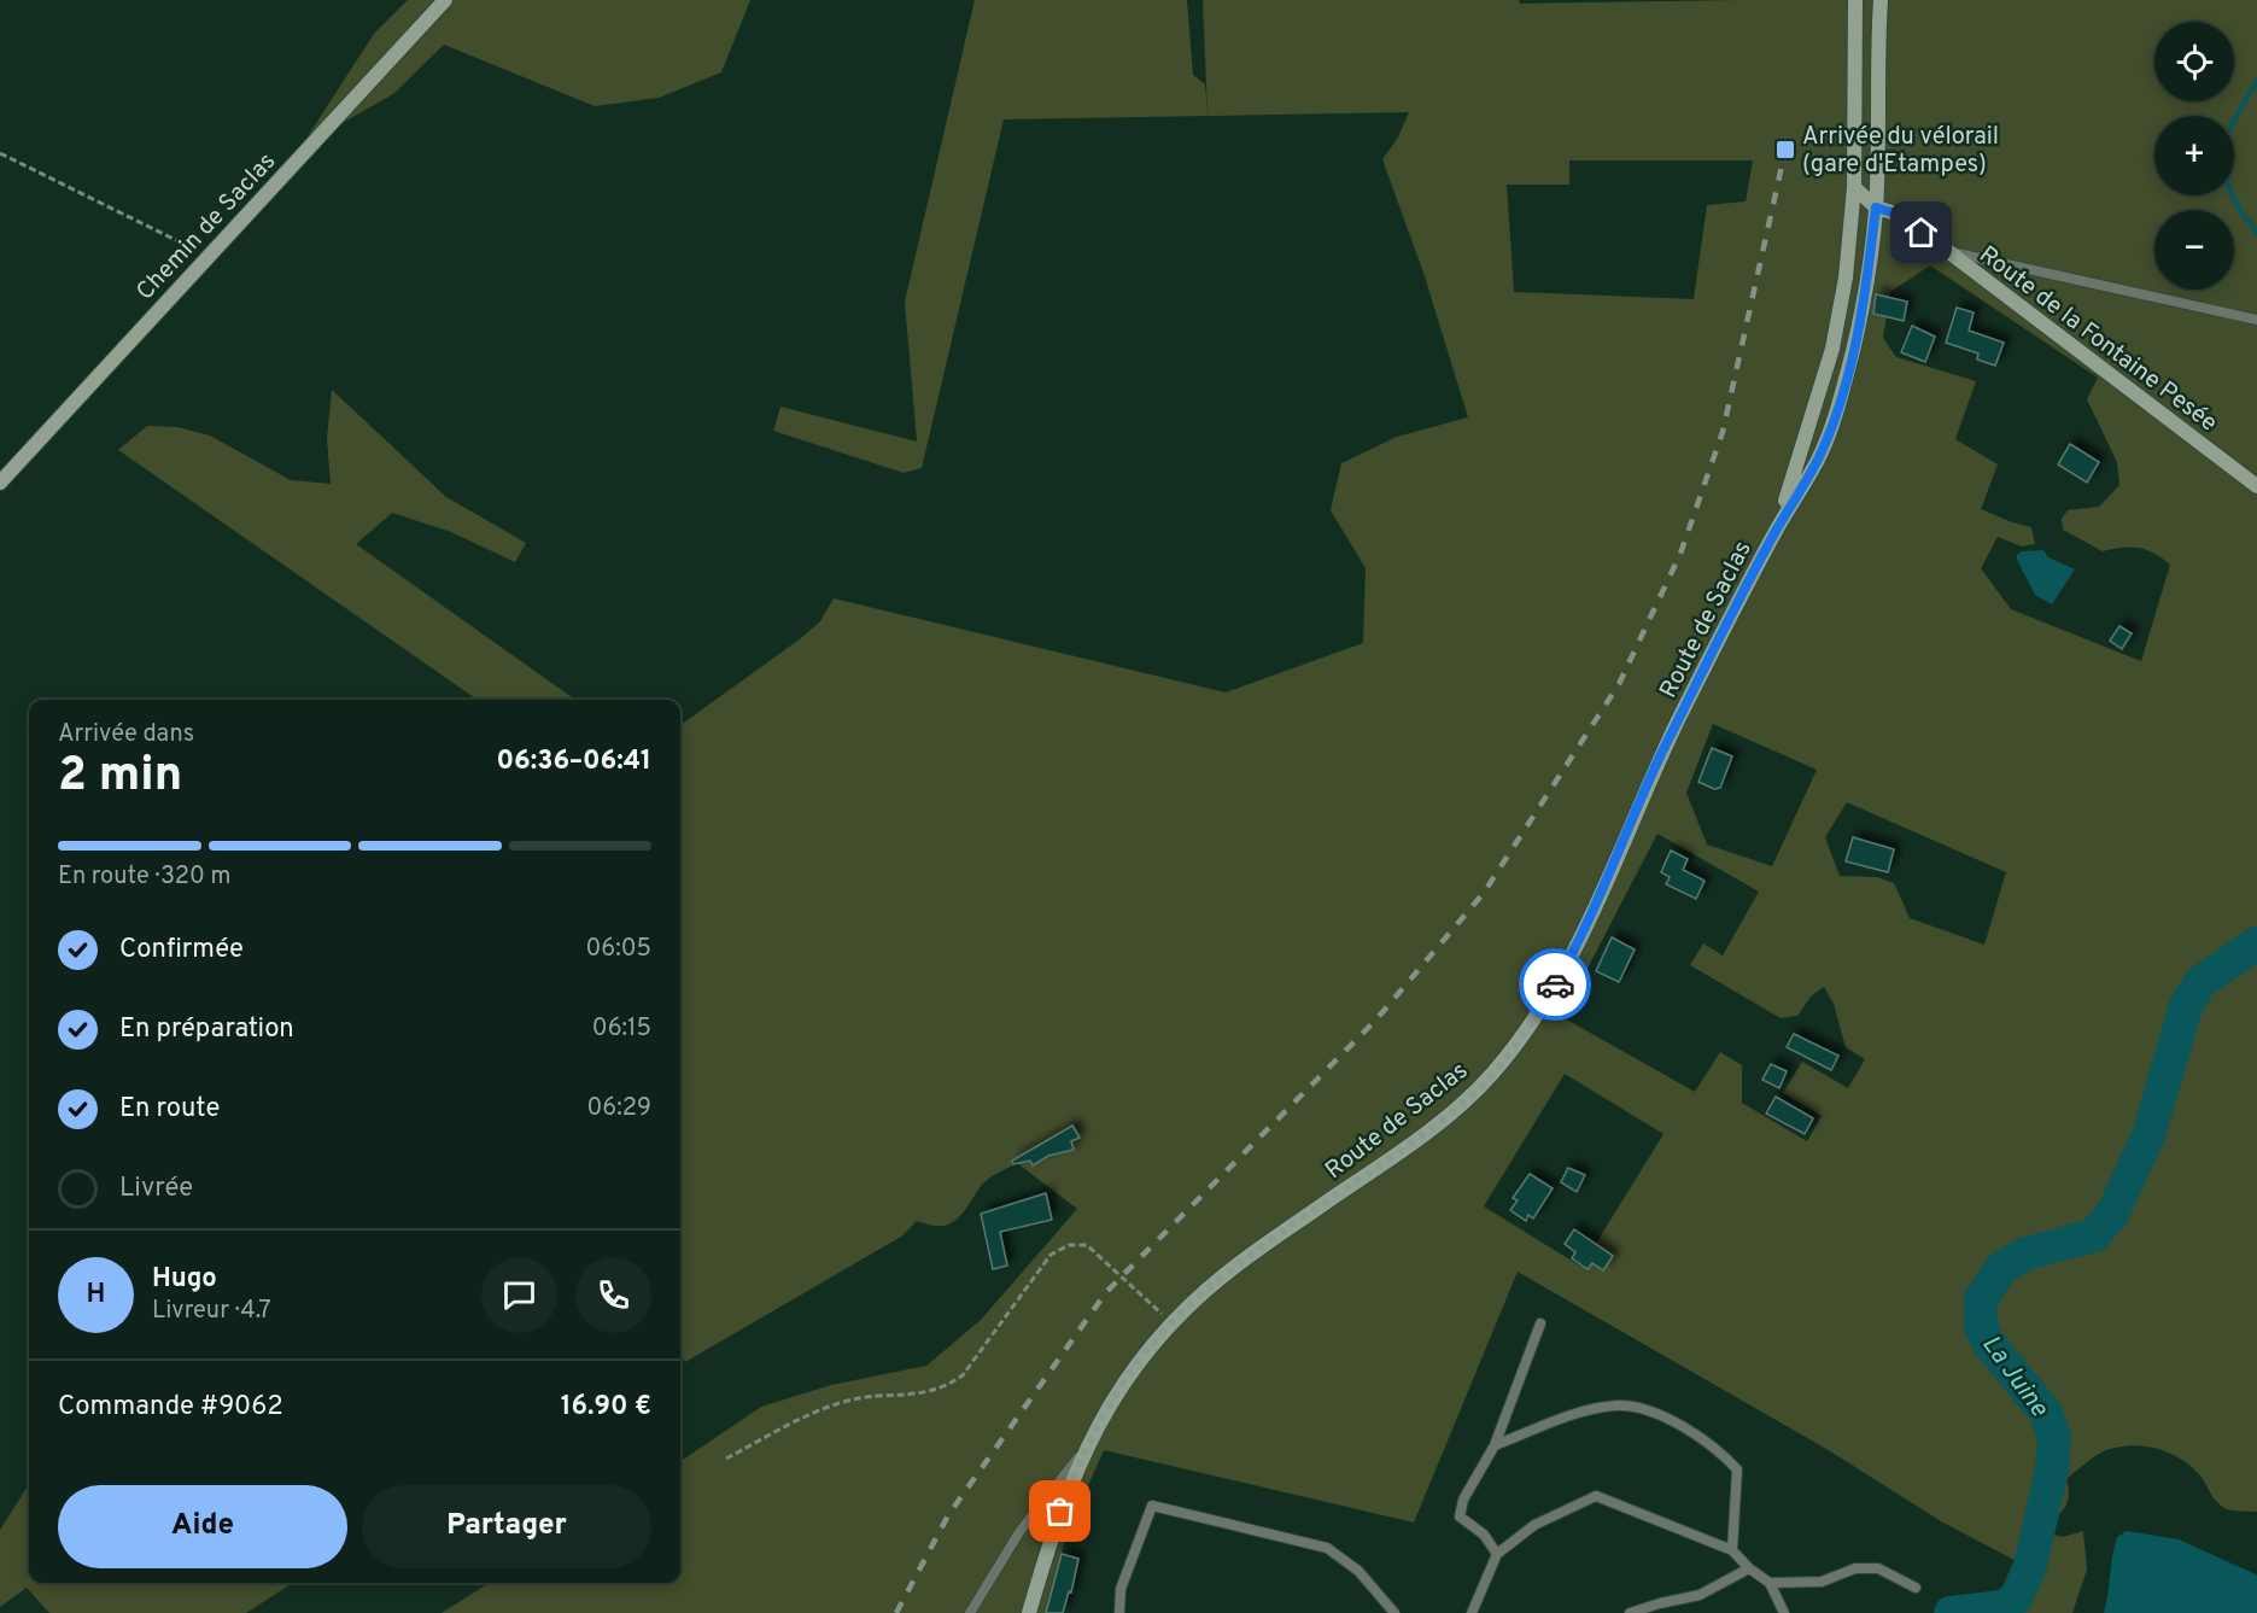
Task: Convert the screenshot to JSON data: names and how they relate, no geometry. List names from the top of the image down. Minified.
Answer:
{"streets":{"main road":["Chemin de Saclas","Route de la Fontaine Pesée","Route de Saclas"]},"crossings":[["Route de la Fontaine Pesée","Route de Saclas"]],"water":["La Juine"],"places":{"transit":["Arrivée du vélorail (gare d'Etampes)"]},"page":{"map_buttons":["+","−"],"heading":["2 min","Arrivée dans","06:36–06:41"],"panel":["Hugo","Livreur · 4.7","Commande #9062","16.90 €"],"bar":"En route · 320 m","list":[["Confirmée","06:05"],["En préparation","06:15"],["En route","06:29"],"Livrée"],"round":"H","buttons":["Aide","Partager"]}}
